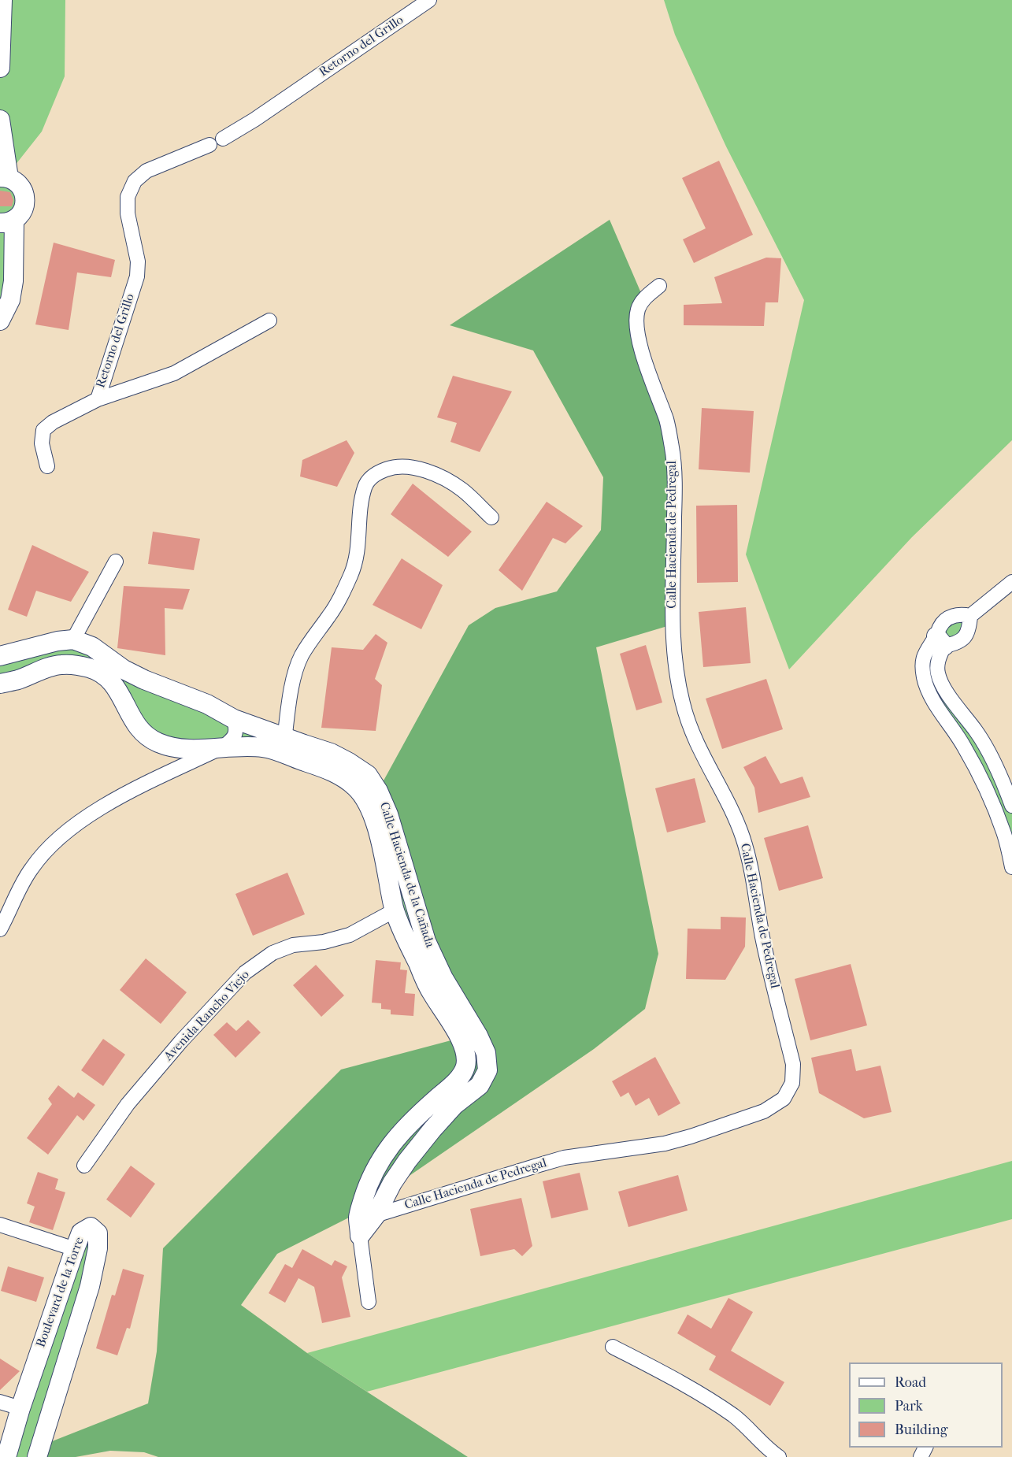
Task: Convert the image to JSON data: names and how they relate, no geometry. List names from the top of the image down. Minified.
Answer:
{"streets":{"street":["Retorno del Grillo","Calle Hacienda de Pedregal","Calle Hacienda de la Cañada","Avenida Rancho Viejo","Boulevard de la Torre"]},"crossings":[["Calle Hacienda de Pedregal","Calle Hacienda de la Cañada"],["Calle Hacienda de la Cañada","Avenida Rancho Viejo"]],"legend":["Road","Park","Building"]}
